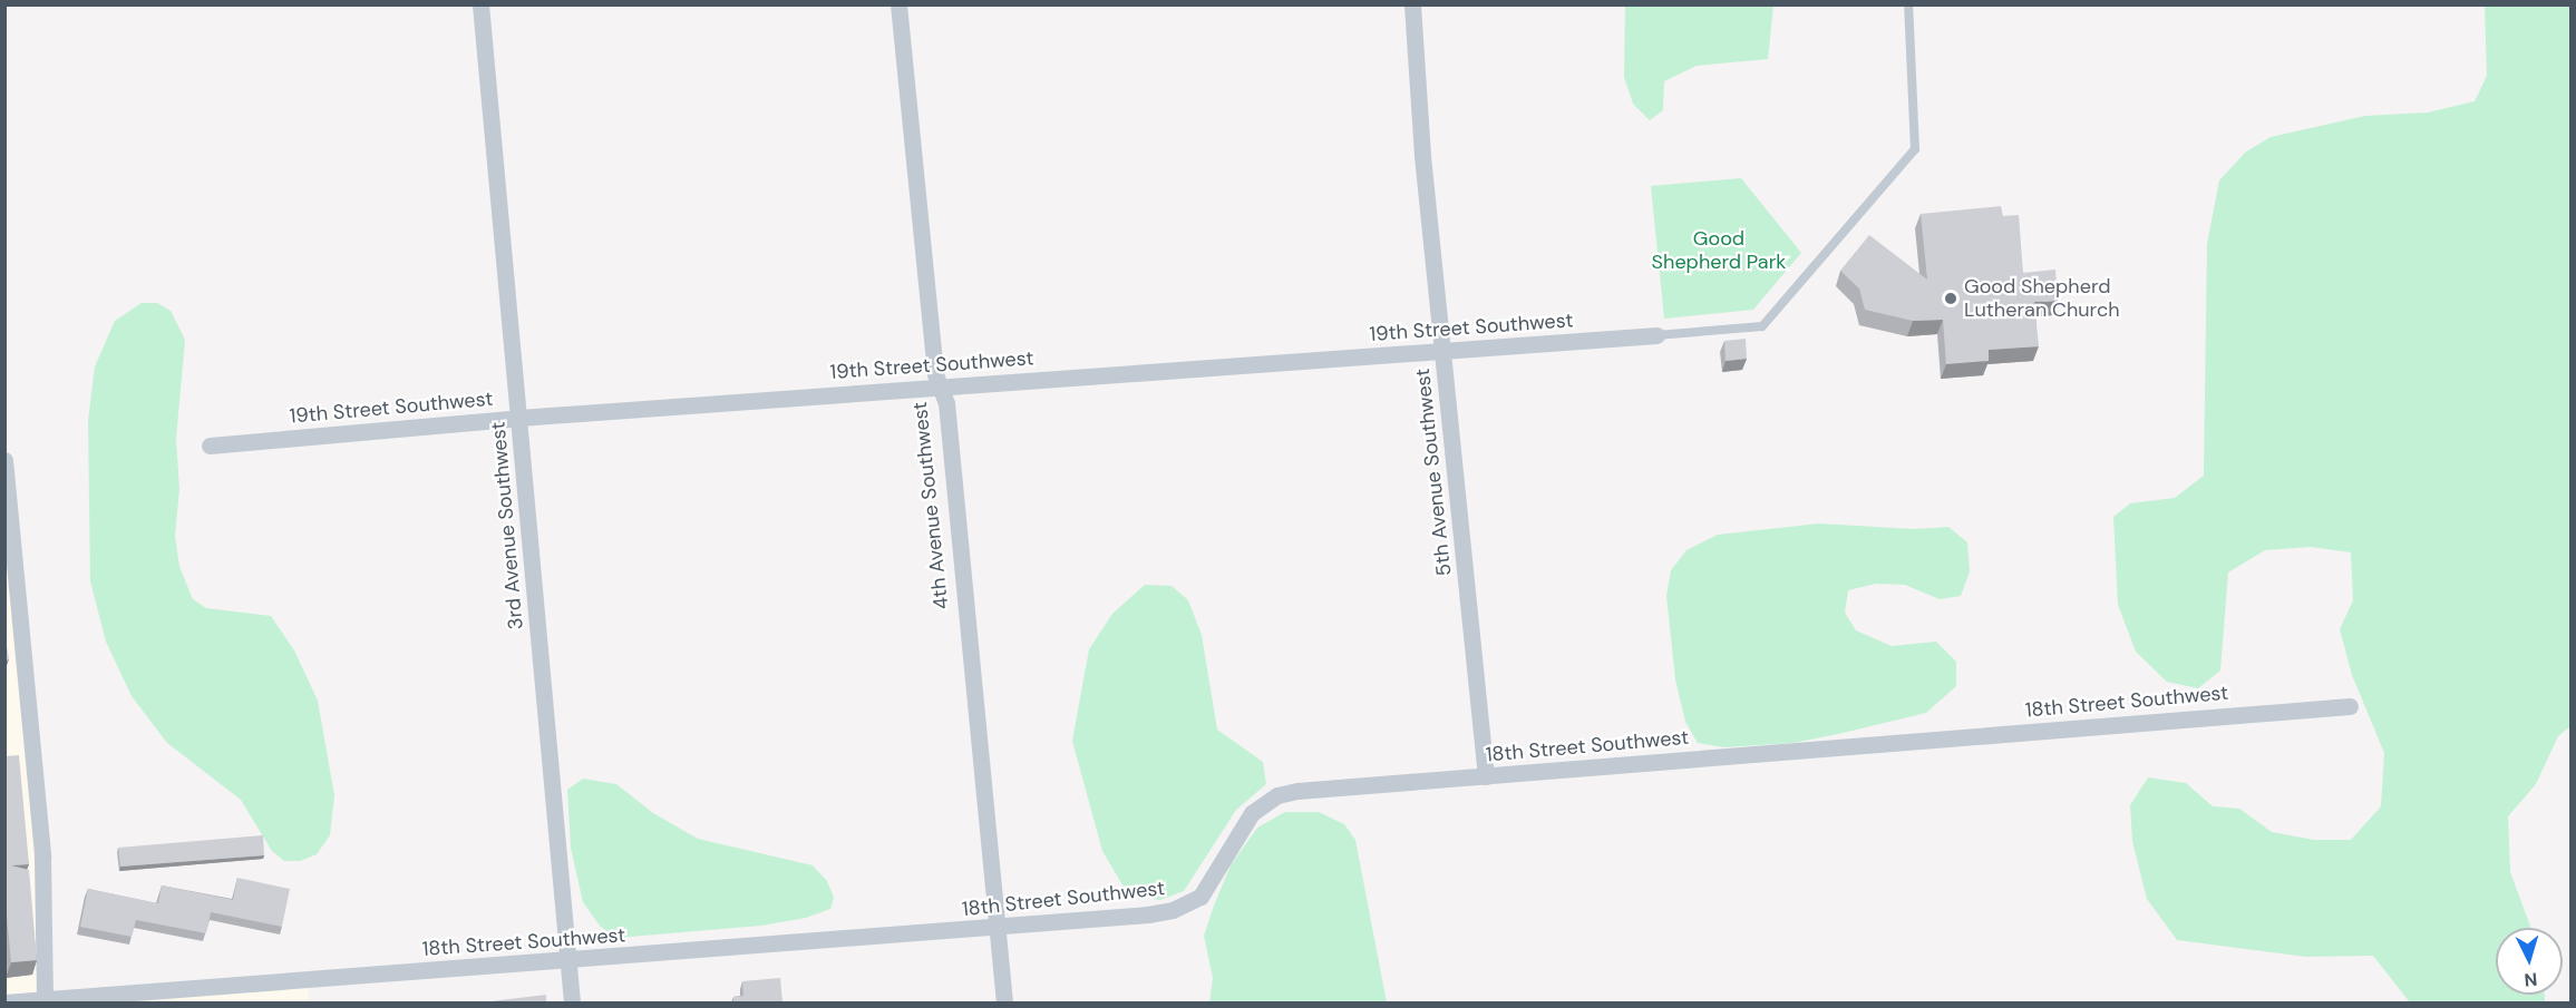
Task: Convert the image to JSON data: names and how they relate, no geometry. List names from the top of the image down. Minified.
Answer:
{"streets":{"street":["19th Street Southwest","5th Avenue Southwest","4th Avenue Southwest","3rd Avenue Southwest","18th Street Southwest"]},"crossings":[["19th Street Southwest","5th Avenue Southwest"],["19th Street Southwest","4th Avenue Southwest"],["19th Street Southwest","3rd Avenue Southwest"],["5th Avenue Southwest","18th Street Southwest"],["4th Avenue Southwest","18th Street Southwest"],["3rd Avenue Southwest","18th Street Southwest"]],"parks":["Good Shepherd Park"],"places":["Good Shepherd Lutheran Church"],"north":"bottom"}
